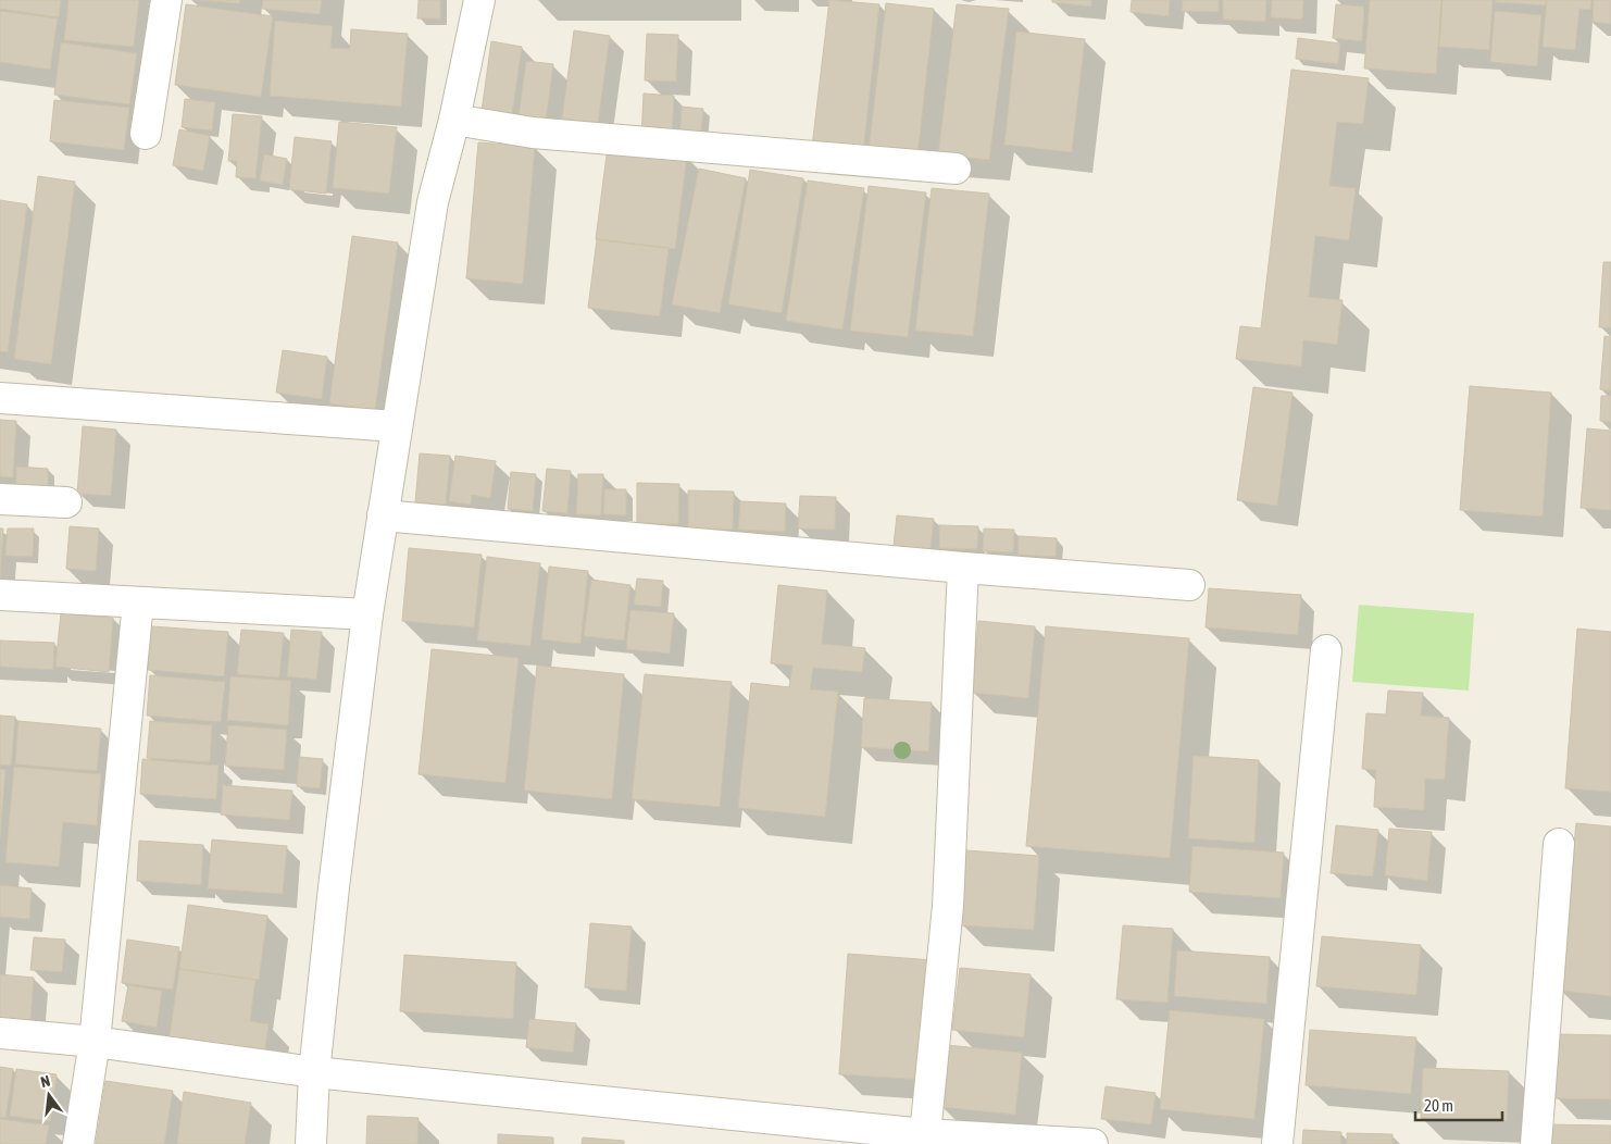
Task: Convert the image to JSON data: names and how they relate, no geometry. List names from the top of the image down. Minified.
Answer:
{"scale_bar":"20 m","north":"top"}
